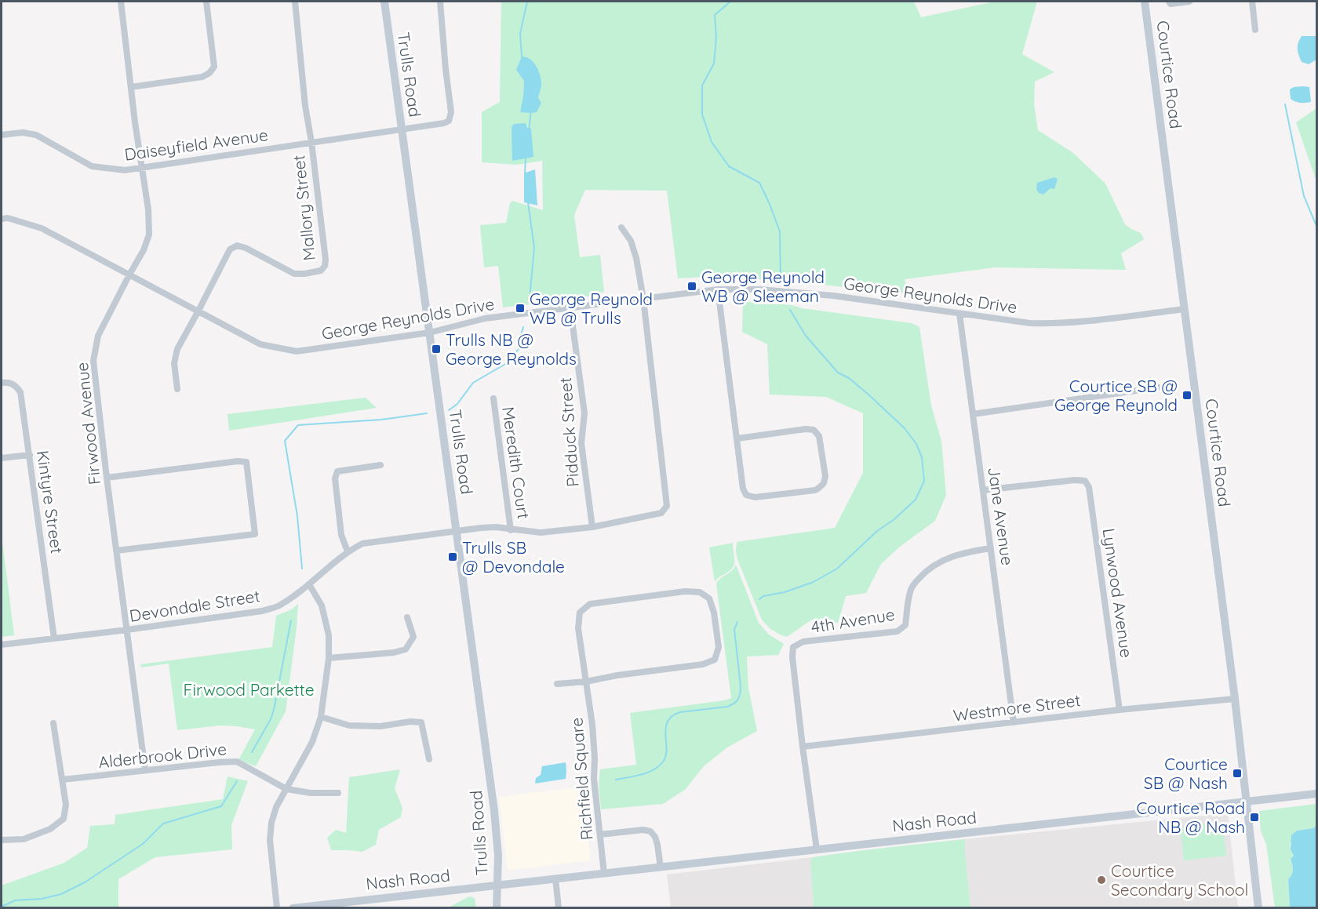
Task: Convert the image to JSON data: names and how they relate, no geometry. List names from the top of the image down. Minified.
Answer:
{"streets":{"street":["Trulls Road","Courtice Road","Daiseyfield Avenue","Mallory Street","George Reynolds Drive","Firwood Avenue","Pidduck Street","Meredith Court","Kintyre Street","Jane Avenue","Lynwood Avenue","Devondale Street","4th Avenue","Westmore Street","Alderbrook Drive","Richfield Square","Nash Road"]},"crossings":[["Trulls Road","Daiseyfield Avenue"],["Trulls Road","George Reynolds Drive"],["Trulls Road","Devondale Street"],["Trulls Road","Nash Road"],["Courtice Road","George Reynolds Drive"],["Courtice Road","Westmore Street"],["Courtice Road","Nash Road"],["Daiseyfield Avenue","Mallory Street"],["Daiseyfield Avenue","Firwood Avenue"],["Mallory Street","George Reynolds Drive"],["George Reynolds Drive","Firwood Avenue"],["George Reynolds Drive","Pidduck Street"],["George Reynolds Drive","Jane Avenue"],["George Reynolds Drive","Devondale Street"],["Firwood Avenue","Devondale Street"],["Firwood Avenue","Alderbrook Drive"],["Pidduck Street","Devondale Street"],["Meredith Court","Devondale Street"],["Kintyre Street","Devondale Street"],["Jane Avenue","Lynwood Avenue"],["Jane Avenue","4th Avenue"],["Jane Avenue","Westmore Street"],["Lynwood Avenue","Westmore Street"],["4th Avenue","Westmore Street"],["4th Avenue","Nash Road"],["Richfield Square","Nash Road"]],"parks":["Firwood Parkette"],"places":{"transit":["George Reynold WB @ Sleeman","George Reynold WB @ Trulls","Trulls NB @ George Reynolds","Courtice SB @ George Reynold","Trulls SB @ Devondale","Courtice SB @ Nash","Courtice Road NB @ Nash"],"other":["Courtice Secondary School"]}}
